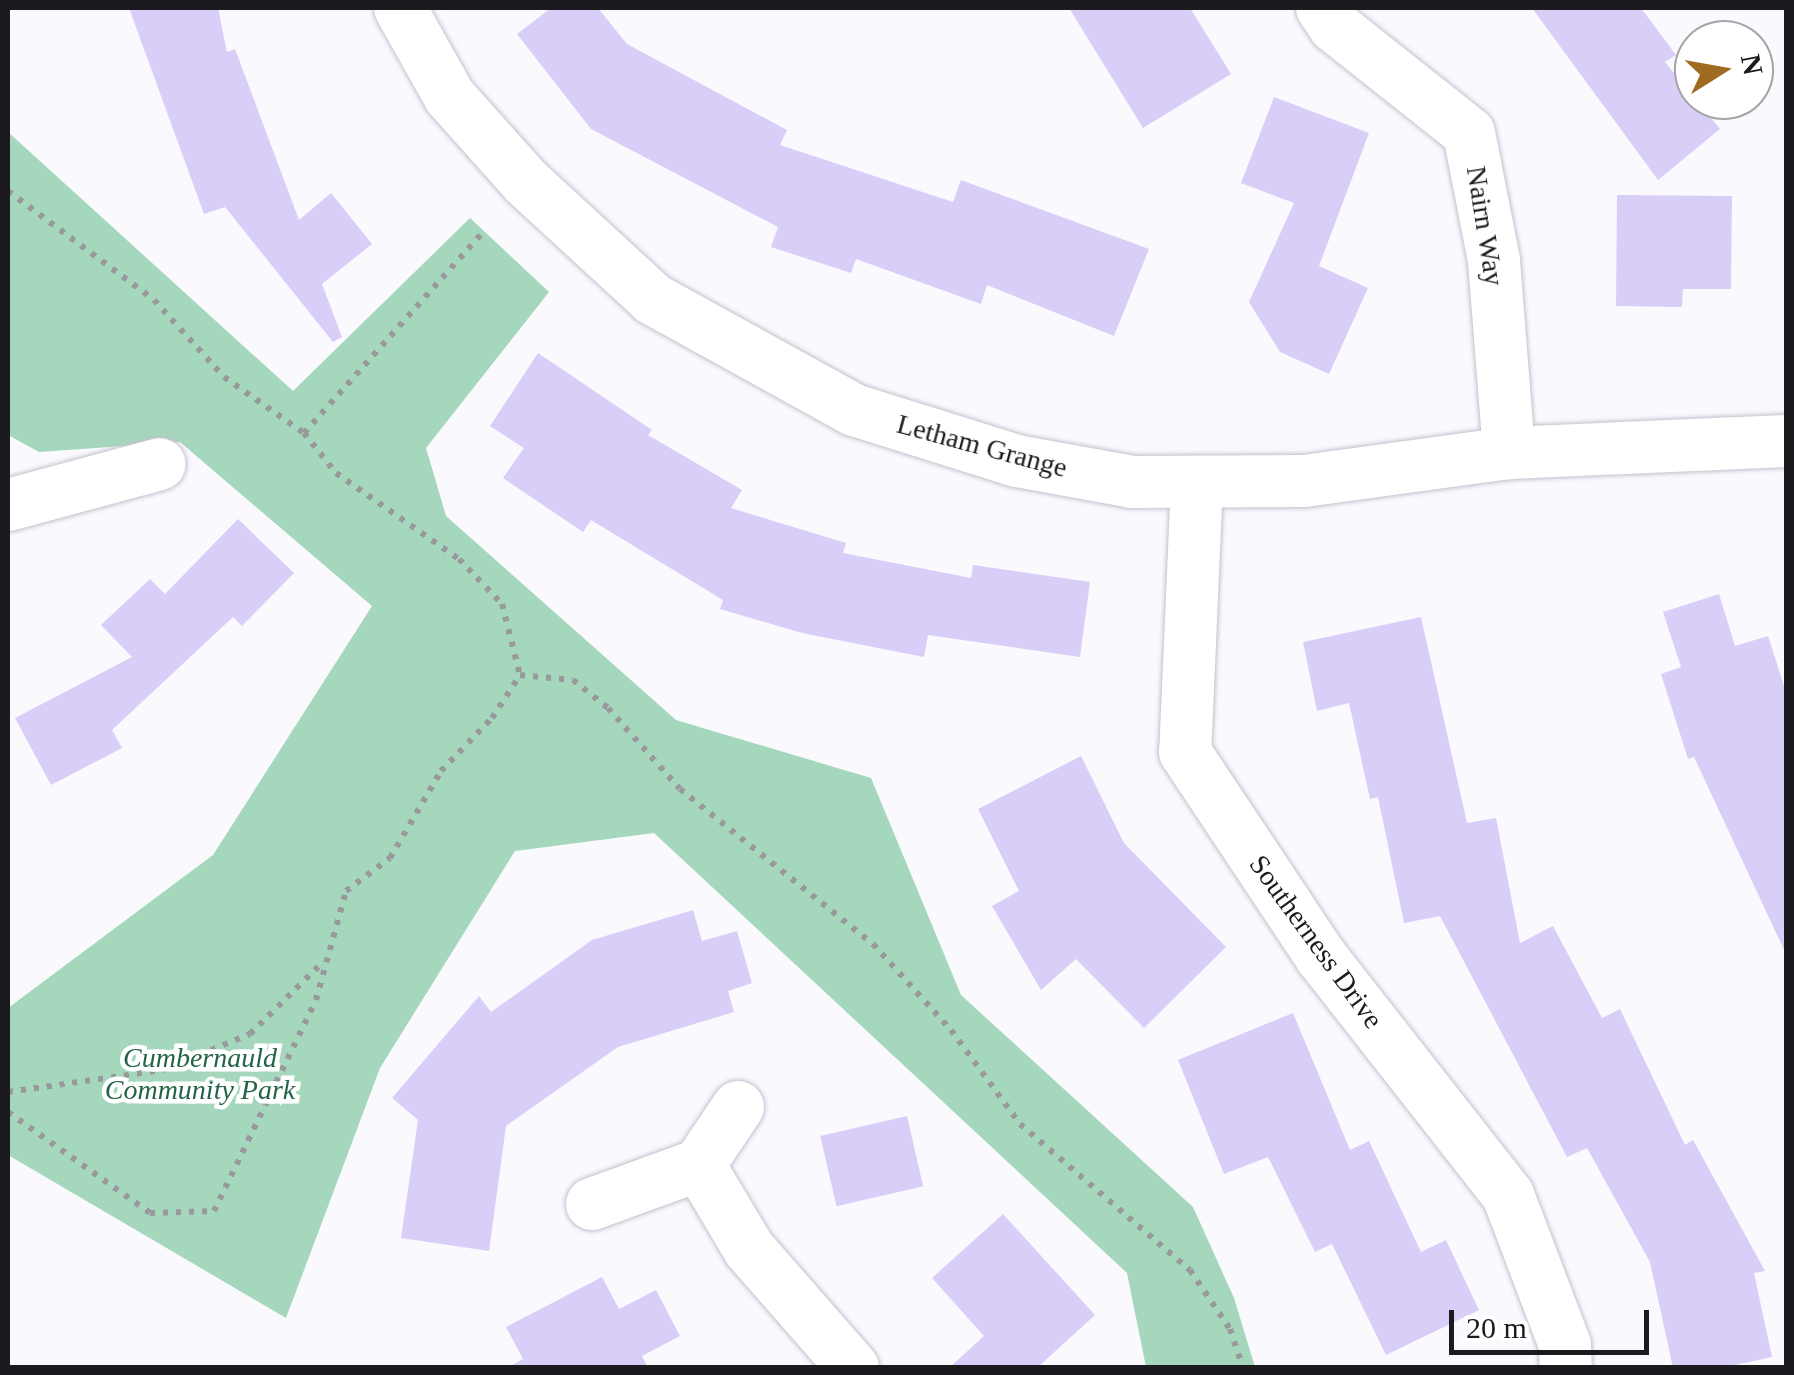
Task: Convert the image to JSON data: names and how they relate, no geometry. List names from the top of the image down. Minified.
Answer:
{"streets":{"street":["Nairn Way","Letham Grange","Southerness Drive"]},"crossings":[["Nairn Way","Letham Grange"],["Letham Grange","Southerness Drive"]],"parks":["Cumbernauld Community Park"],"scale_bar":"20 m","north":"right"}
